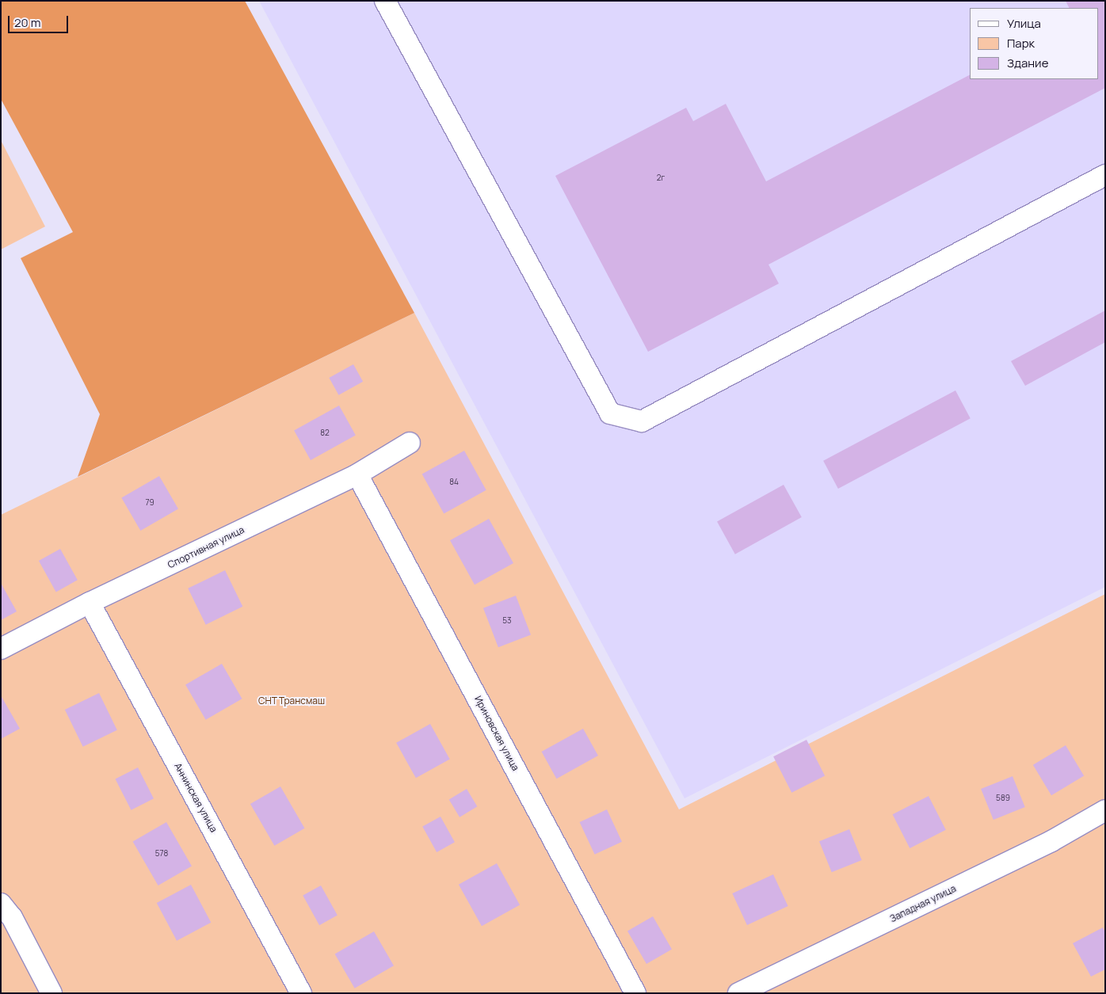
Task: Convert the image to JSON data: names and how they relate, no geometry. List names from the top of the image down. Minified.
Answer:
{"streets":{"street":["Спортивная улица","Ириновская улица","Аннинская улица","Западная улица"]},"crossings":[["Спортивная улица","Ириновская улица"],["Спортивная улица","Аннинская улица"]],"parks":["СНТ Трансмаш"],"house_numbers":["2г","82","84","79","53","589","578"],"legend":["Улица","Парк","Здание"],"scale_bar":"20 m"}
